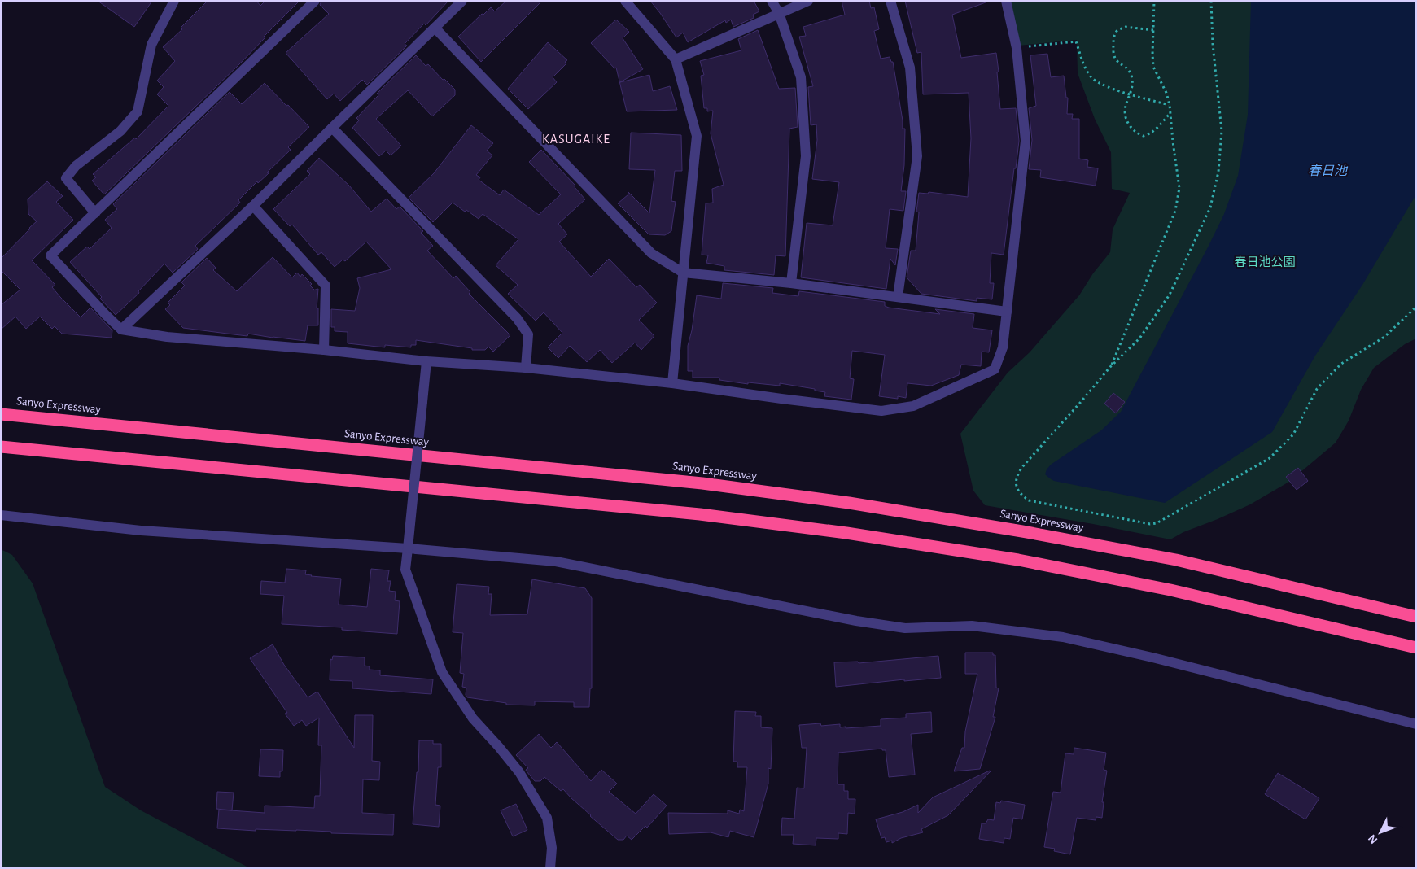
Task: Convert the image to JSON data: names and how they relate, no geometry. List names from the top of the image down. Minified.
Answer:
{"streets":{"highway":["Sanyo Expressway"]},"districts":["KASUGAIKE"],"water":["春日池"],"parks":["春日池公園"],"north":"bottom left"}
